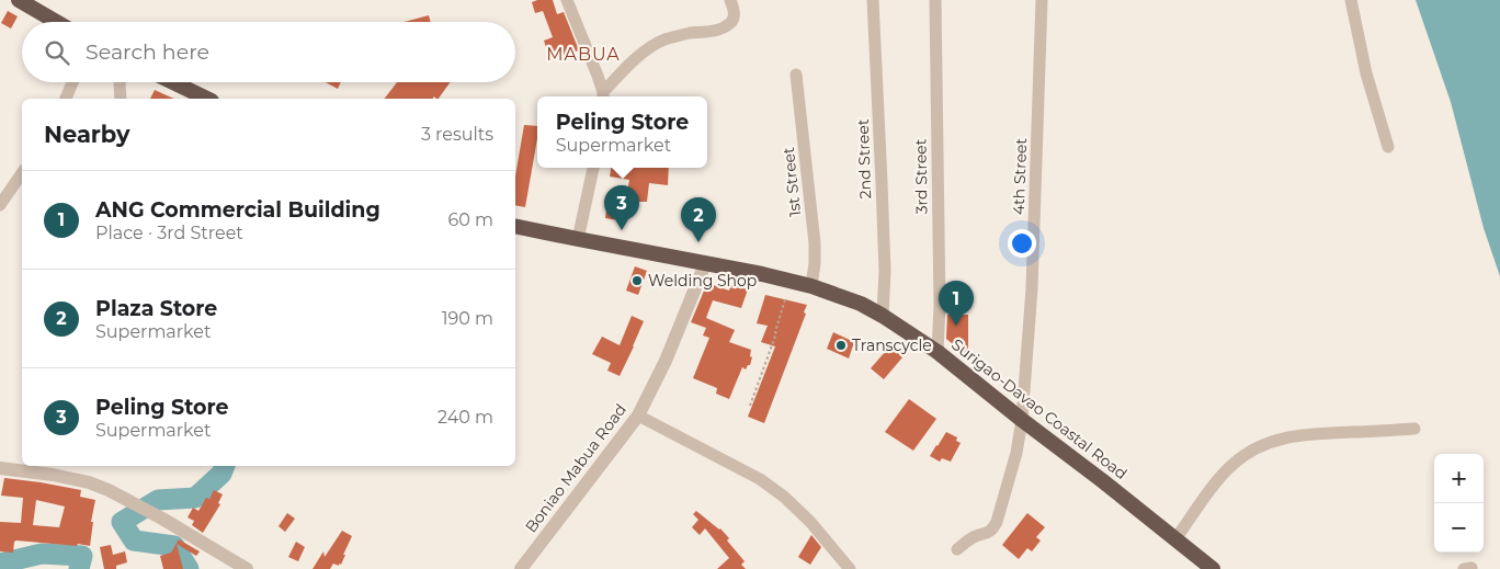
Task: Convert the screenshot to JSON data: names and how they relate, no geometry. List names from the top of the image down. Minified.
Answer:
{"streets":{"highway":["Surigao-Davao Coastal Road"],"street":["2nd Street","3rd Street","4th Street","1st Street","Boniao Mabua Road"]},"crossings":[["2nd Street","Surigao-Davao Coastal Road"],["3rd Street","Surigao-Davao Coastal Road"],["4th Street","Surigao-Davao Coastal Road"],["1st Street","Surigao-Davao Coastal Road"],["Surigao-Davao Coastal Road","Boniao Mabua Road"]],"districts":["MABUA"],"places":["Welding Shop","Transcycle"],"page":{"search":"Search here","popup":["Peling Store","Supermarket"],"heading":["Nearby","3 results"],"list":[{"mark":"1","name":"ANG Commercial Building","note":"Place · 3rd Street","value":"60 m"},{"mark":"2","name":"Plaza Store","note":"Supermarket","value":"190 m"},{"mark":"3","name":"Peling Store","note":"Supermarket","value":"240 m"}],"pins":["3","2","1"],"map_buttons":["+","−"]}}
